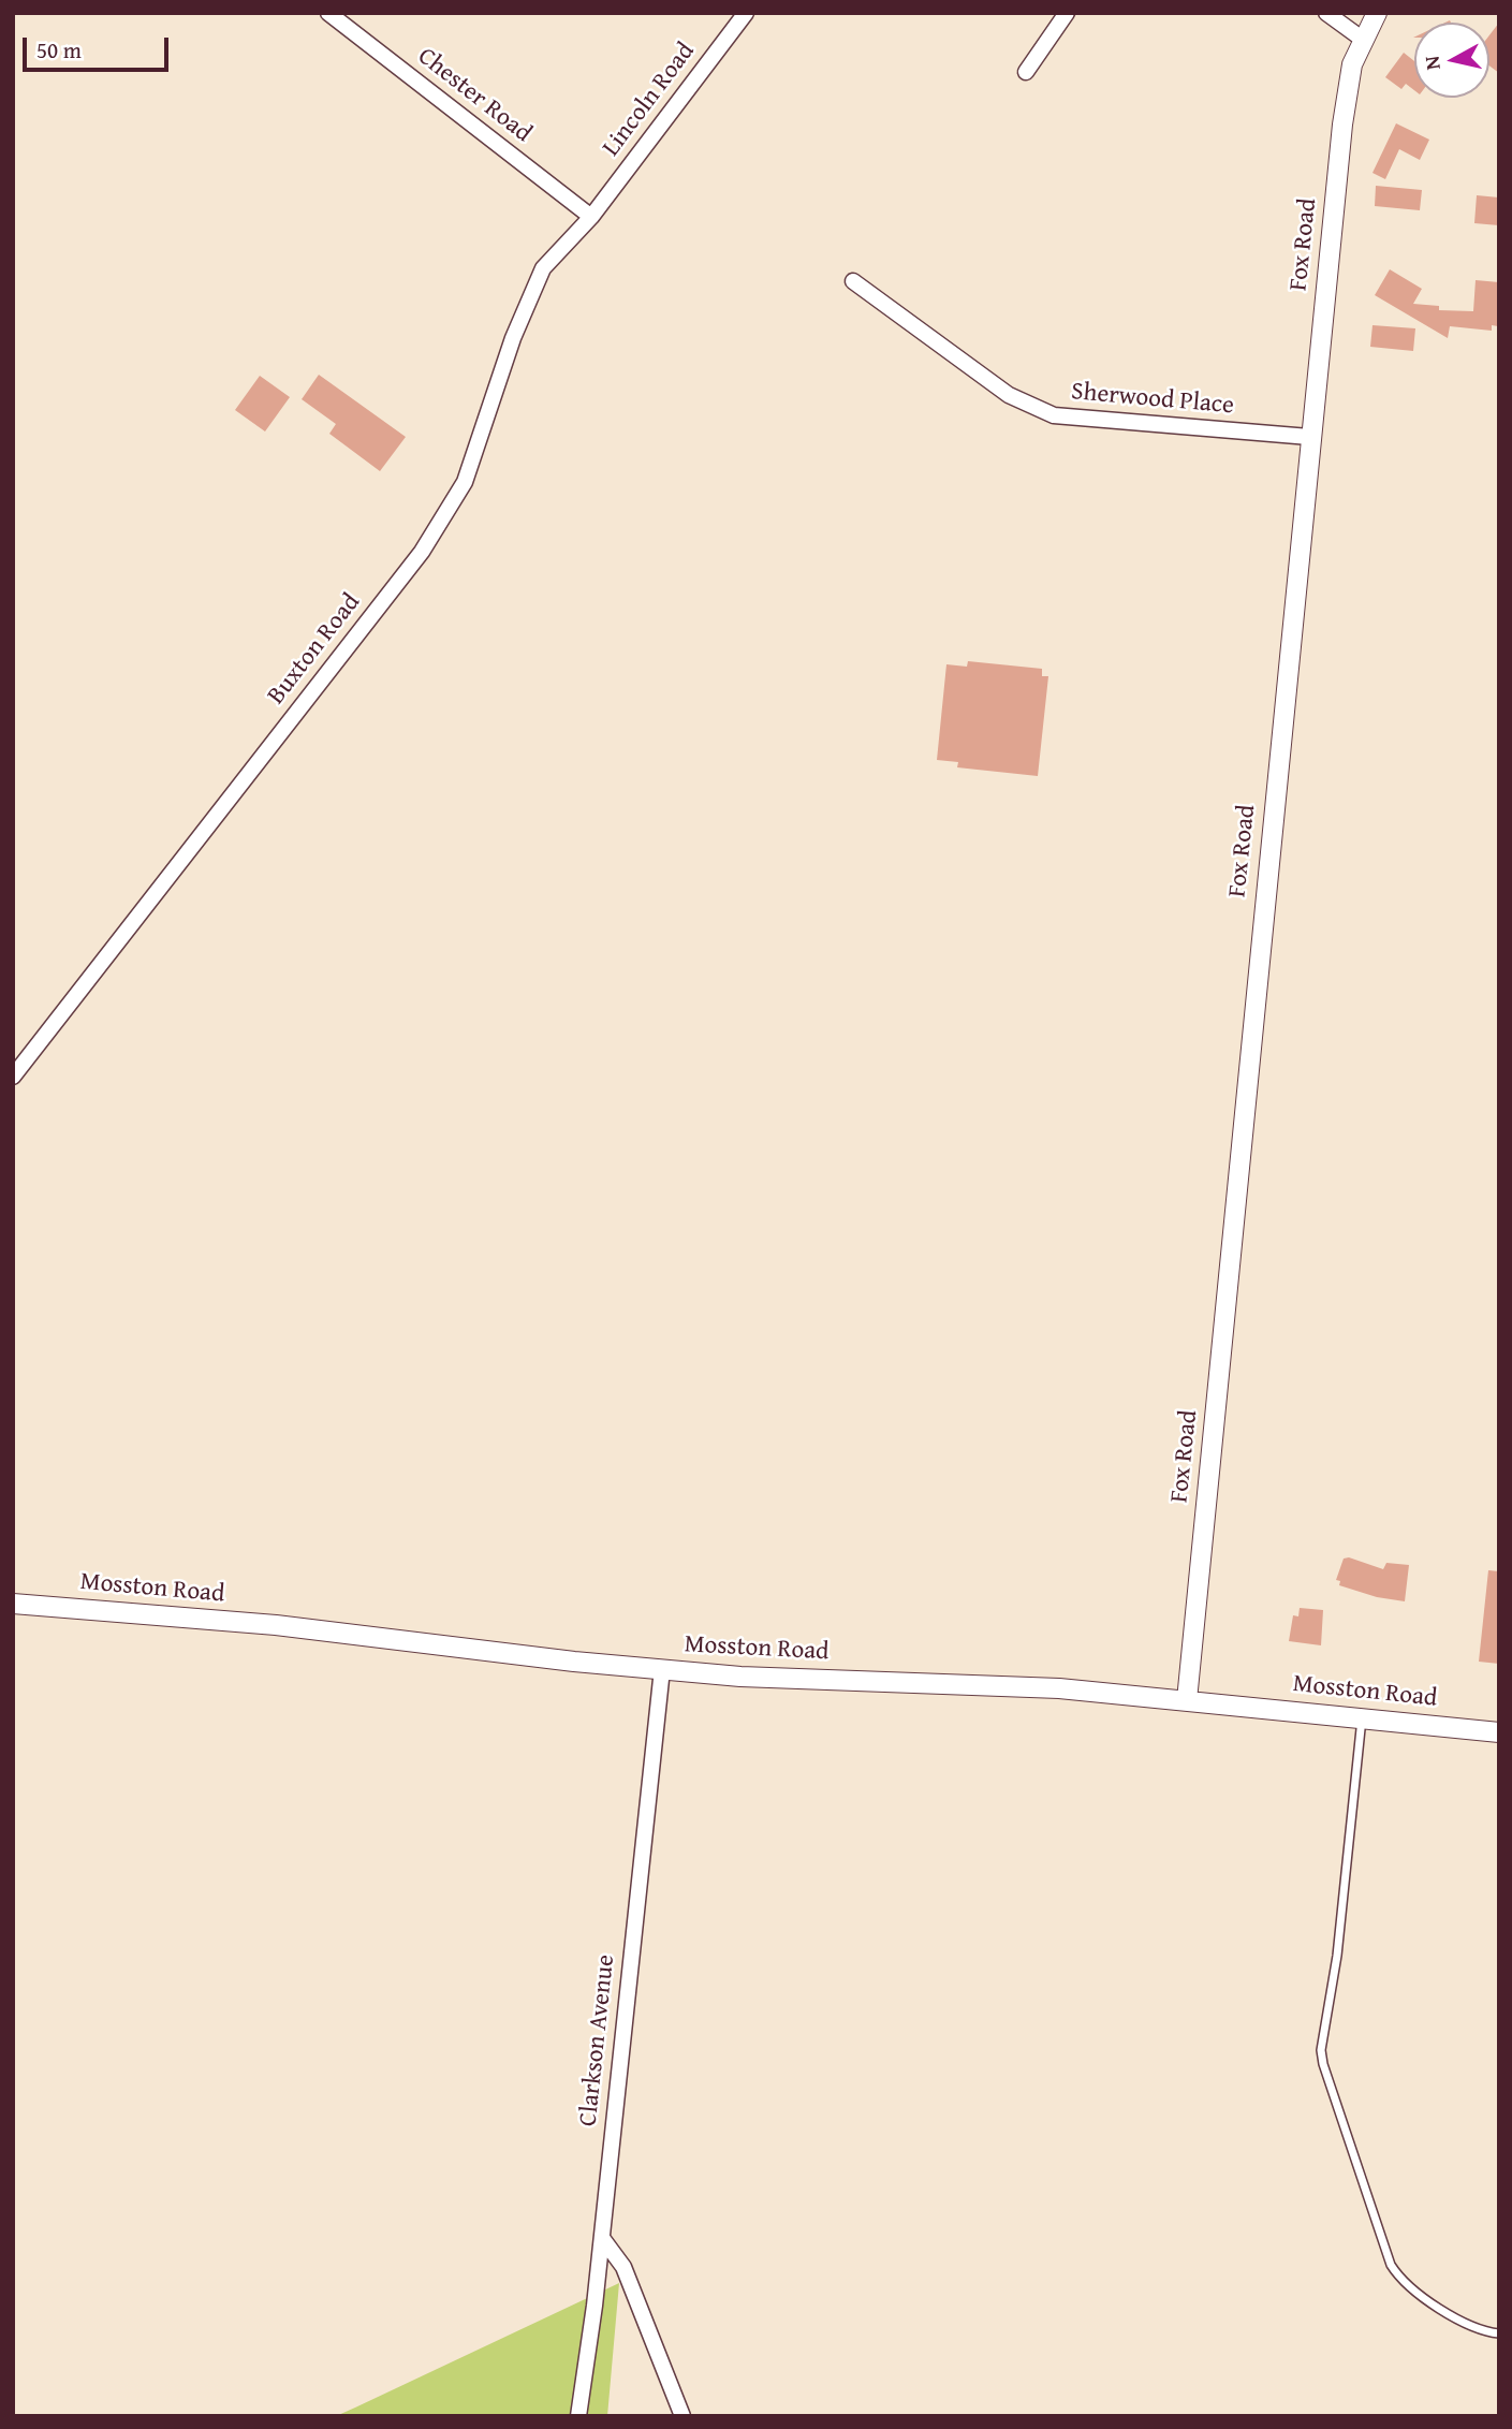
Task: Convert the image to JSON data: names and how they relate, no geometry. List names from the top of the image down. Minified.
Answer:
{"streets":{"street":["Chester Road","Lincoln Road","Fox Road","Sherwood Place","Buxton Road","Mosston Road","Clarkson Avenue"]},"crossings":[["Chester Road","Lincoln Road"],["Chester Road","Buxton Road"],["Lincoln Road","Buxton Road"],["Fox Road","Sherwood Place"],["Fox Road","Mosston Road"],["Mosston Road","Clarkson Avenue"]],"scale_bar":"50 m","north":"left"}
